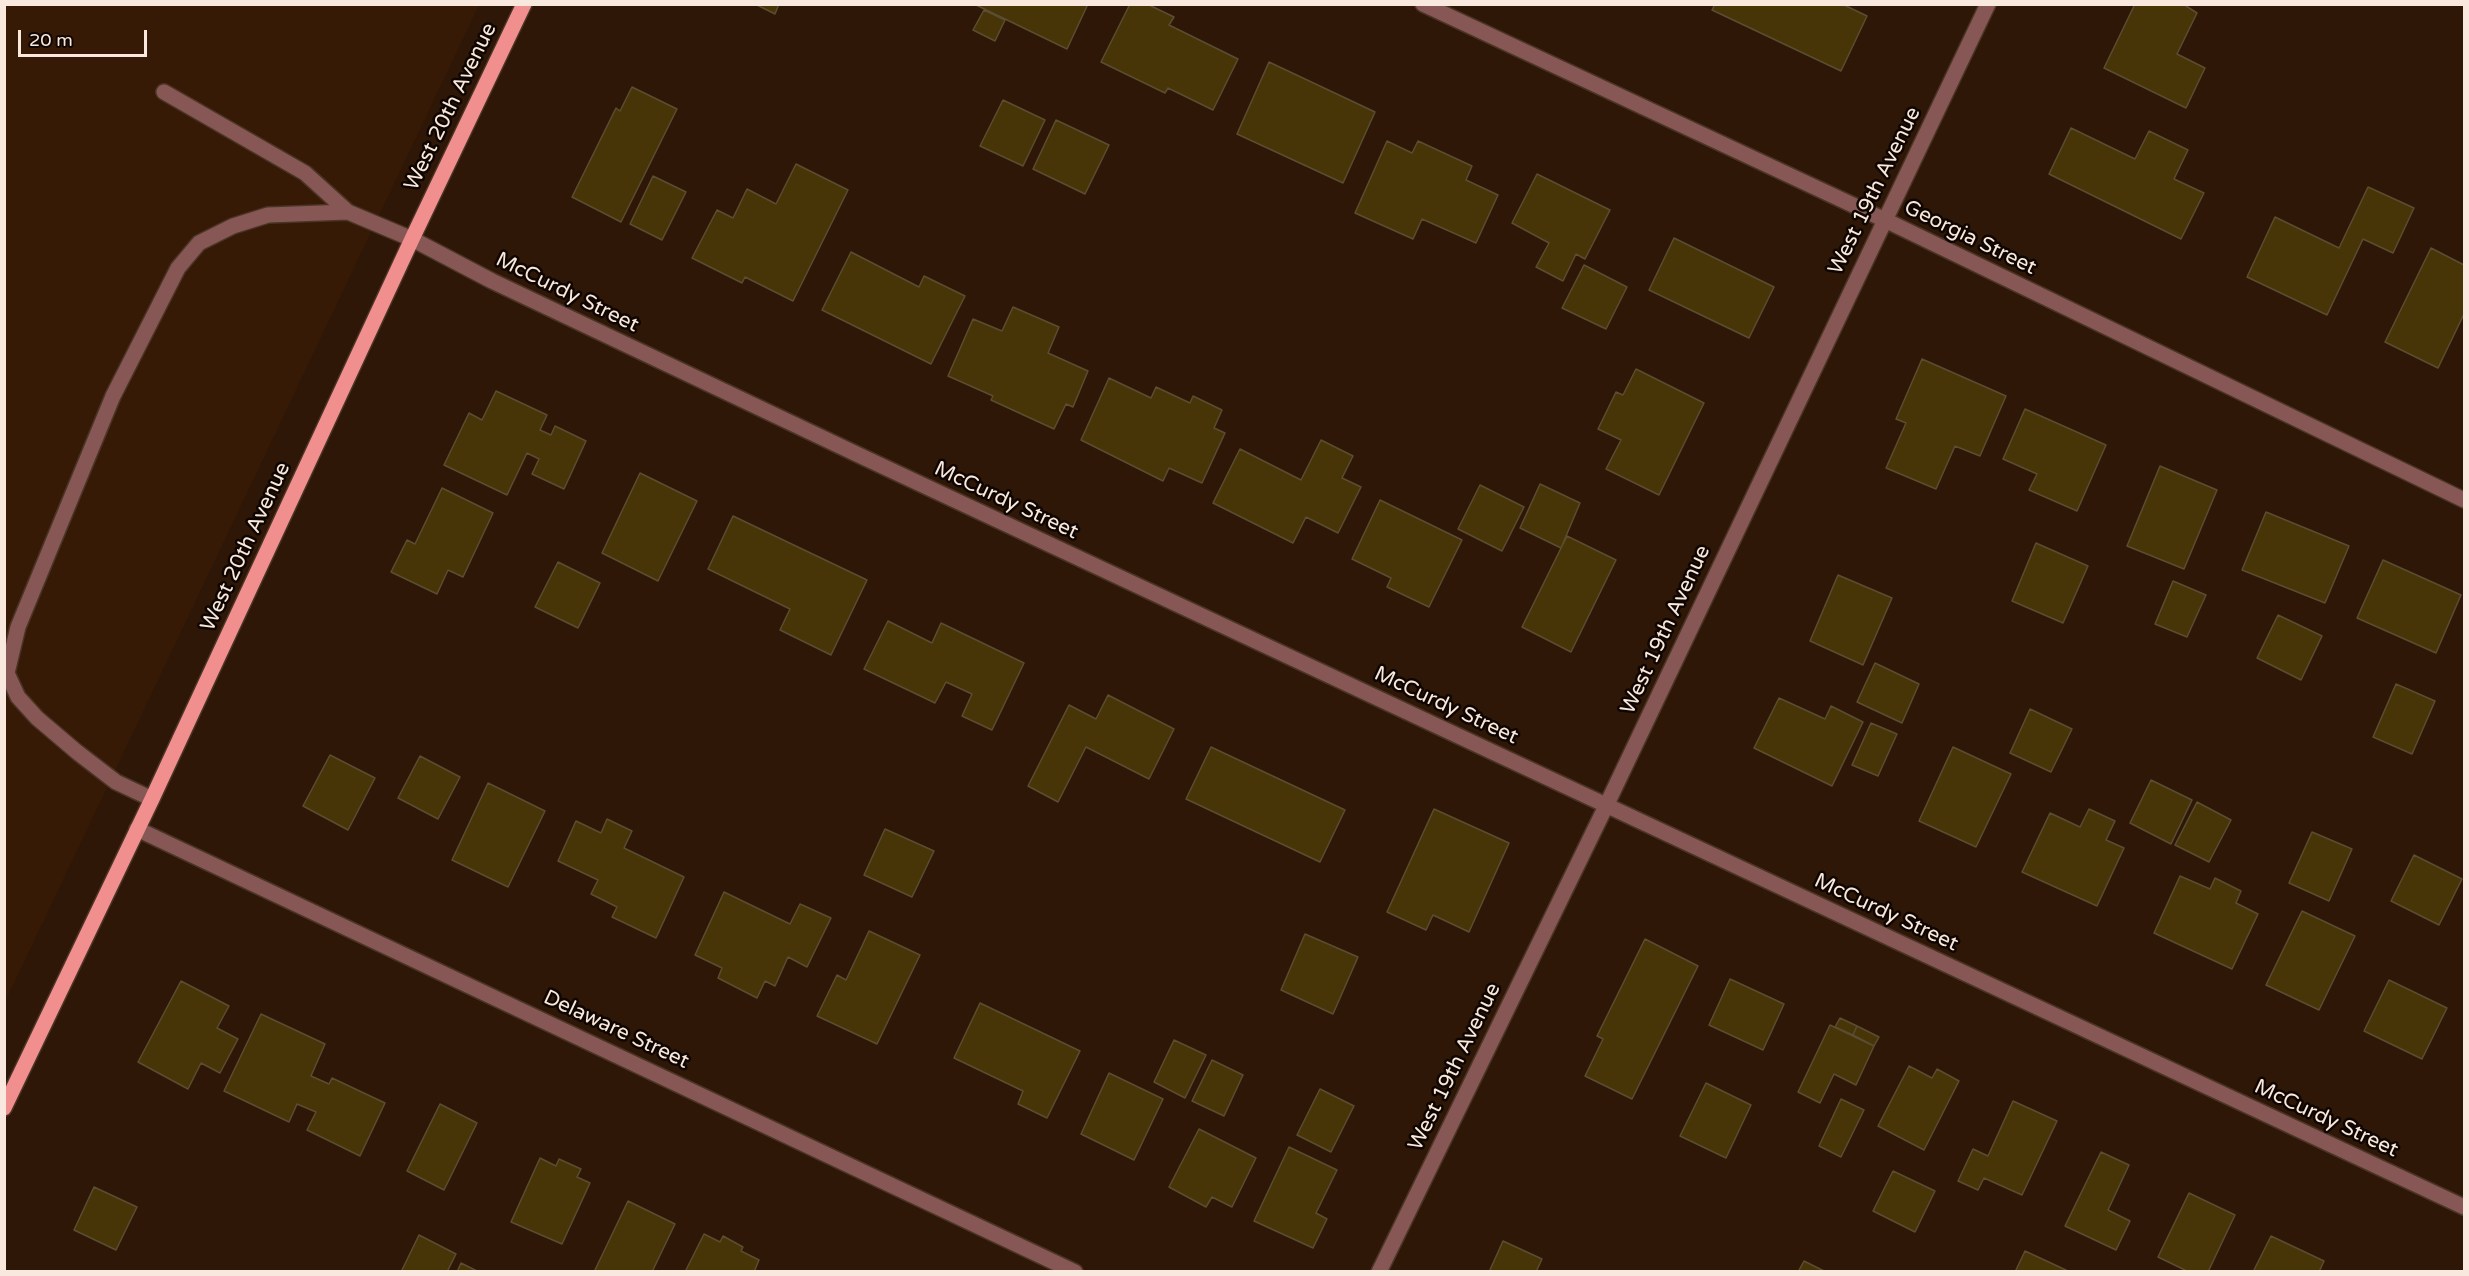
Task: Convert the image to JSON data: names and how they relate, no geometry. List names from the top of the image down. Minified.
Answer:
{"streets":{"main road":["West 20th Avenue"],"street":["West 19th Avenue","Georgia Street","McCurdy Street","Delaware Street"]},"crossings":[["West 20th Avenue","McCurdy Street"],["West 20th Avenue","Delaware Street"],["West 19th Avenue","Georgia Street"],["West 19th Avenue","McCurdy Street"]],"scale_bar":"20 m"}
